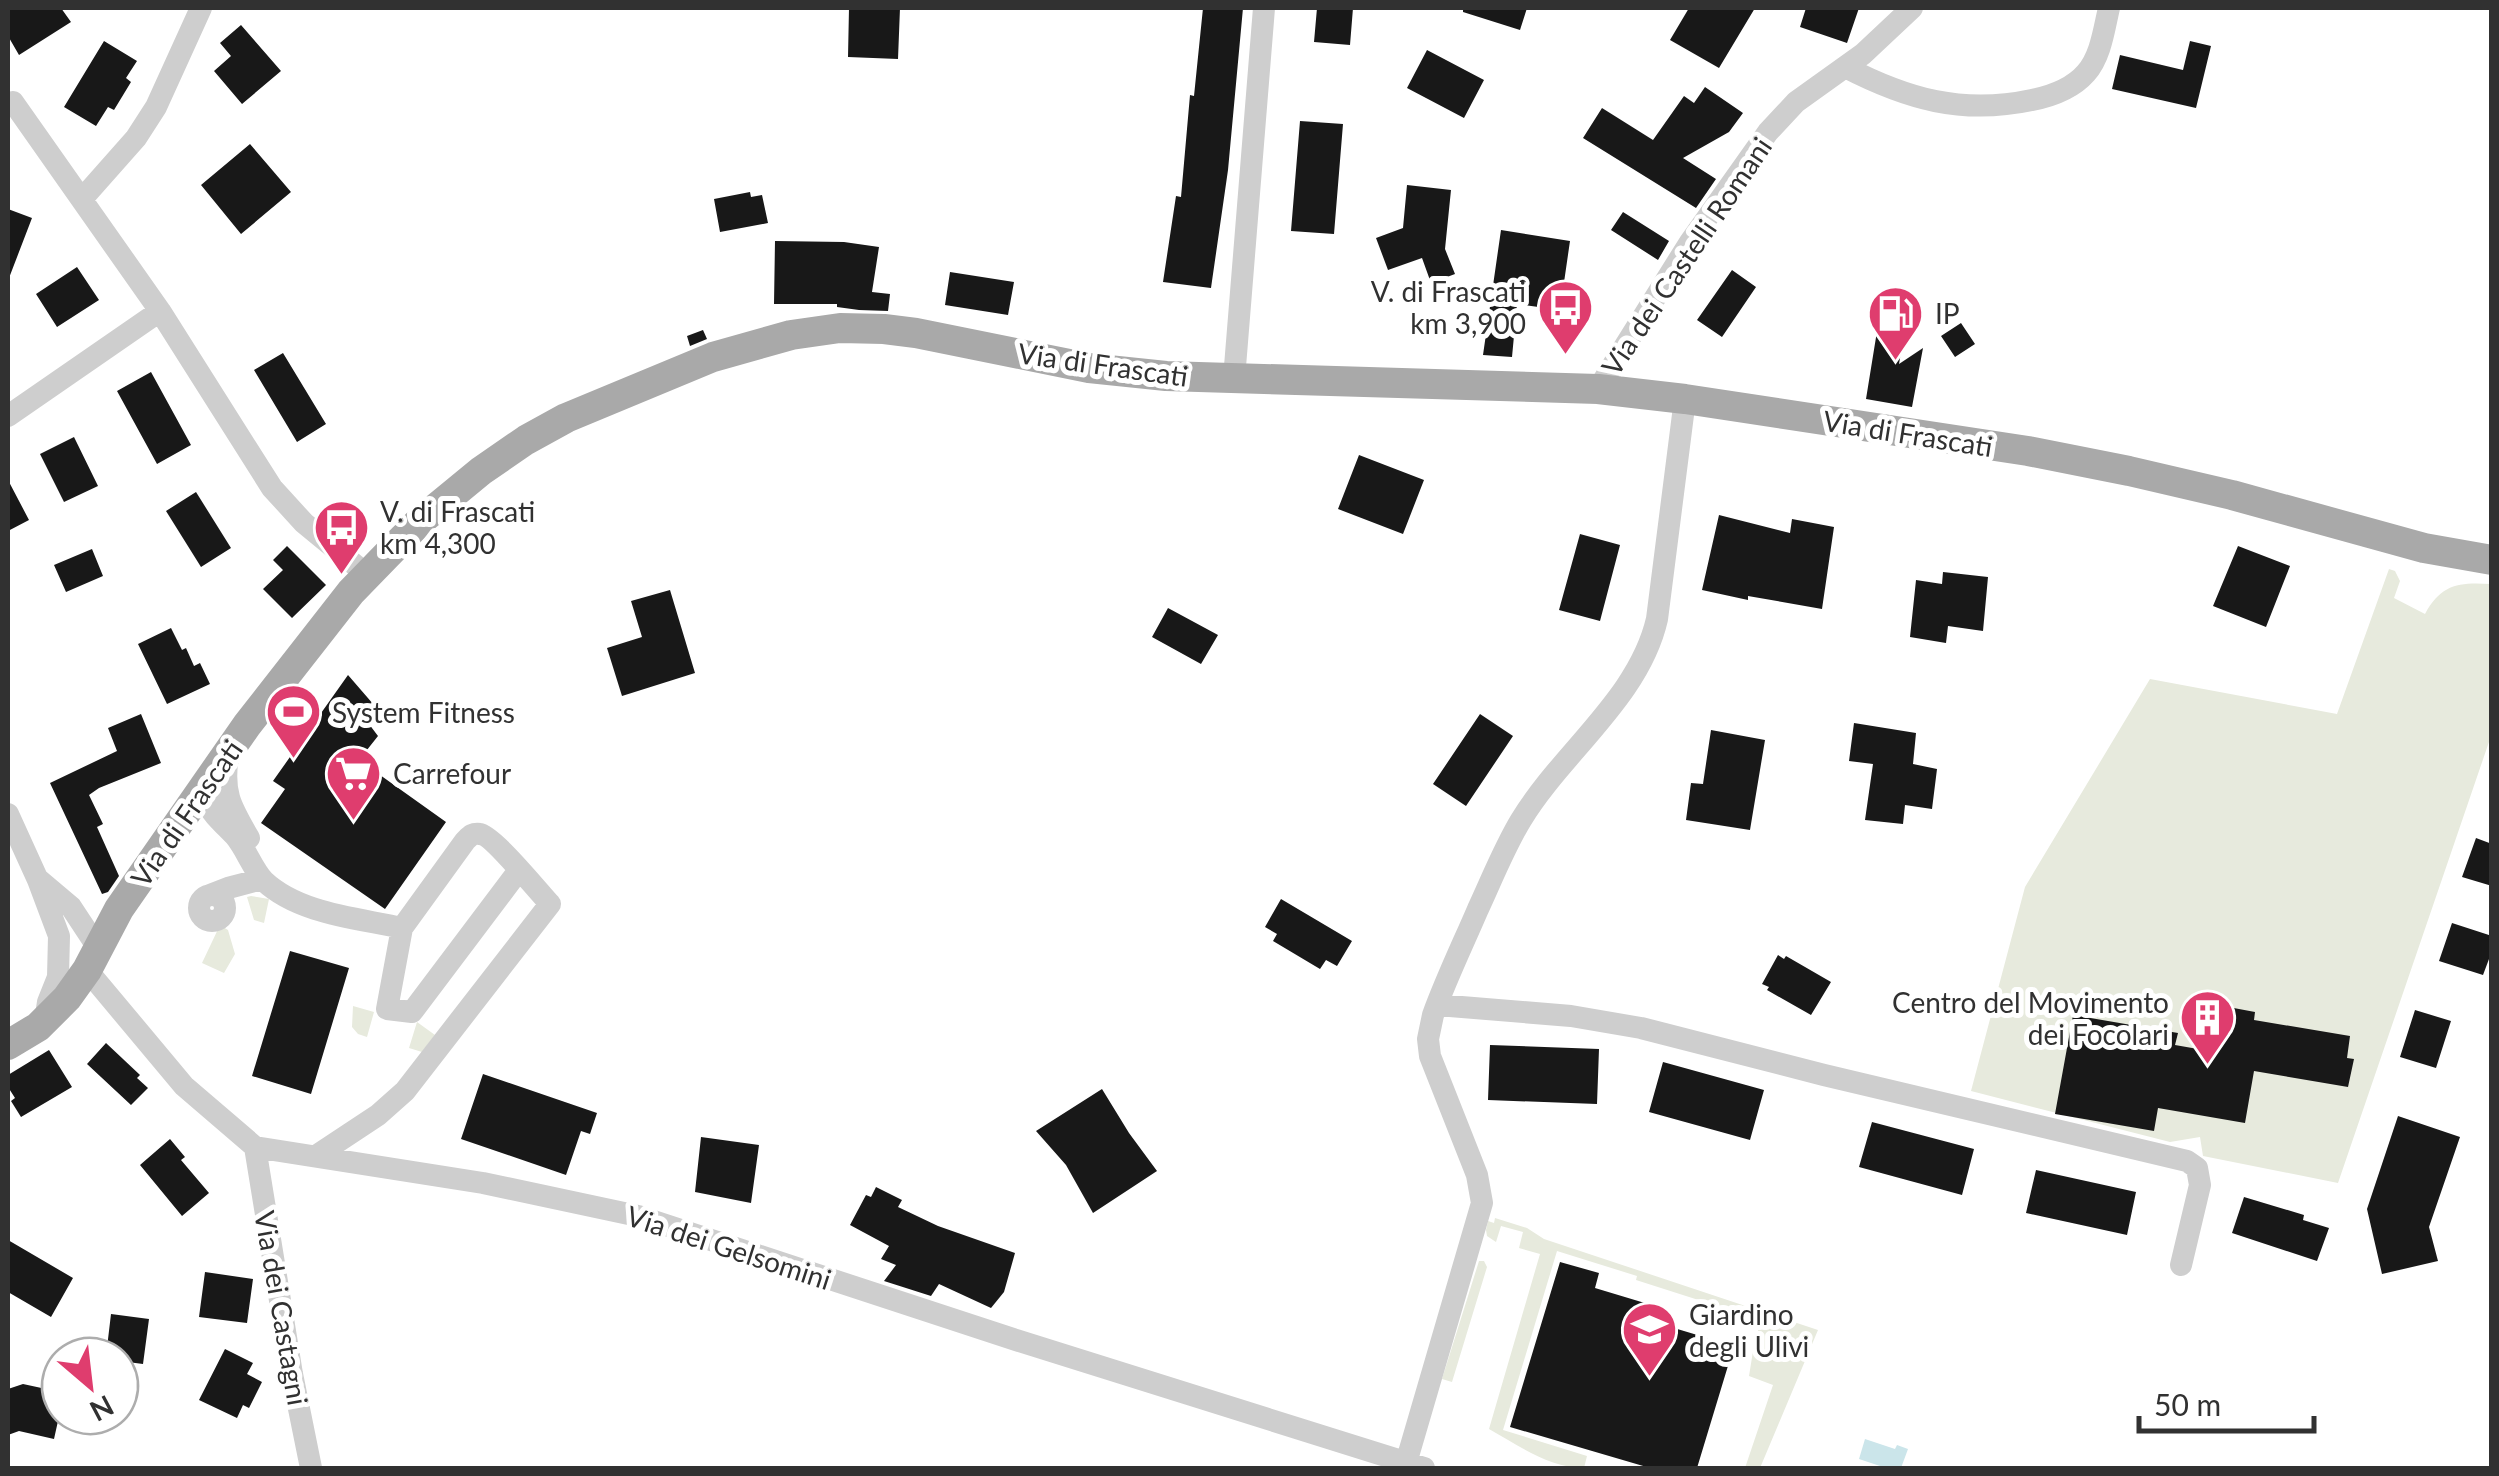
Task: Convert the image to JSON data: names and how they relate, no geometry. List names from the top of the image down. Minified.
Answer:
{"streets":{"main road":["Via di Frascati"],"street":["Via dei Castelli Romani","Via dei Gelsomini","Via dei Castagni"]},"crossings":[["Via dei Castelli Romani","Via di Frascati"],["Via dei Gelsomini","Via dei Castagni"]],"places":{"bus stop":["V. di Frascati km 3,900","V. di Frascati km 4,300"],"fuel station":["IP"],"sports":["System Fitness"],"supermarket":["Carrefour"],"building":["Centro del Movimento dei Focolari"],"school or university":["Giardino degli Ulivi"]},"scale_bar":"50 m","north":"bottom right"}
